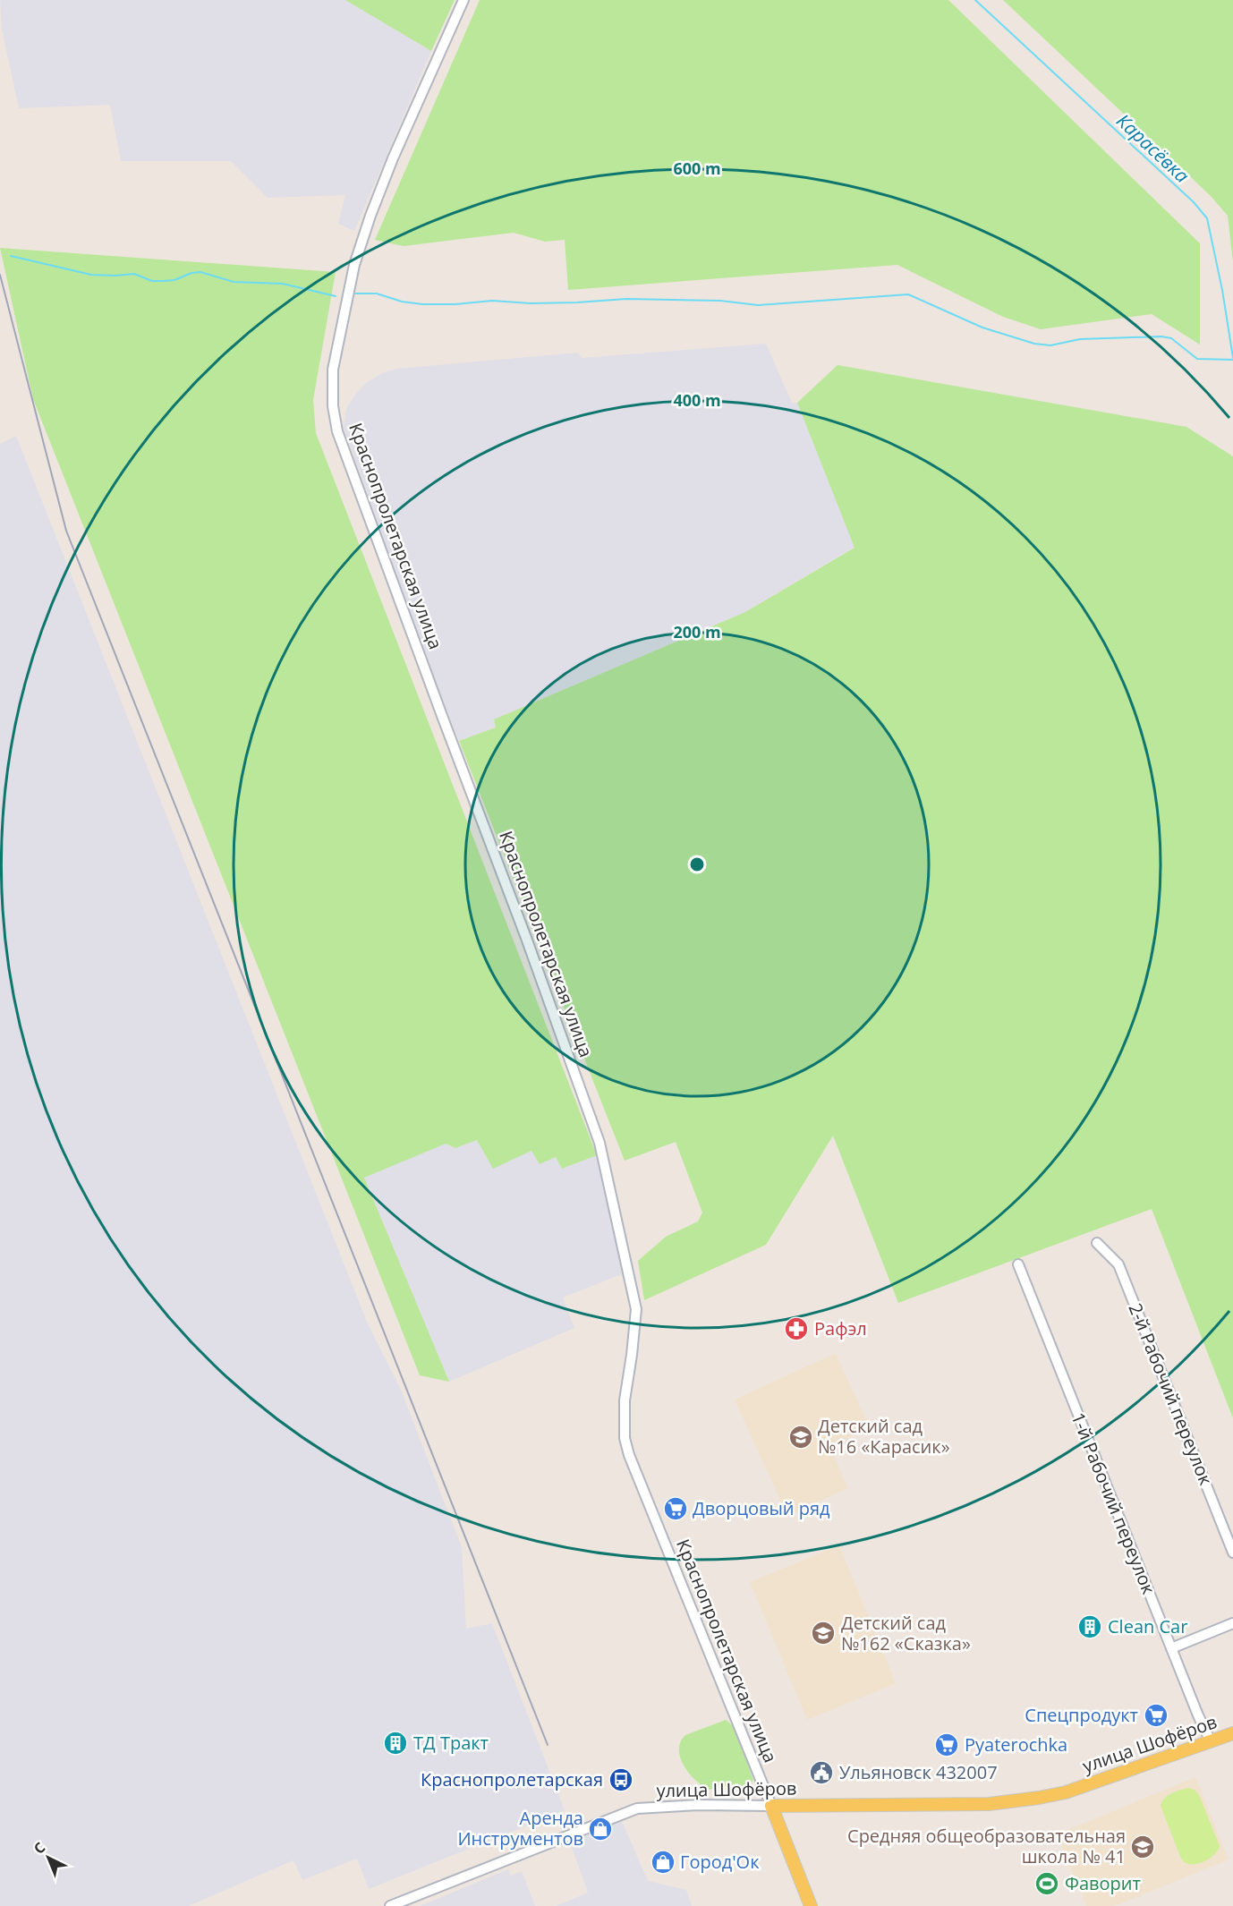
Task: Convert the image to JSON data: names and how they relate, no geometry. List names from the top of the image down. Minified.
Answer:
{"streets":{"main road":["Краснопролетарская улица","улица Шофёров"],"street":["2-й Рабочий переулок","1-й Рабочий переулок"]},"crossings":[["Краснопролетарская улица","улица Шофёров"],["1-й Рабочий переулок","улица Шофёров"]],"water":["Карасёвка"],"places":{"pharmacy":["Рафэл"],"school or university":["Детский сад №16 «Карасик»","Детский сад №162 «Сказка»","Средняя общеобразовательная школа № 41"],"supermarket":["Дворцовый ряд","Спецпродукт","Pyaterochka"],"building":["Clean Car","ТД Тракт"],"public building":["Ульяновск 432007"],"bus stop":["Краснопролетарская"],"shop":["Аренда Инструментов","Город'Ок"],"sports":["Фаворит"]},"north":"top left","rings":["600 m","400 m","200 m"]}
